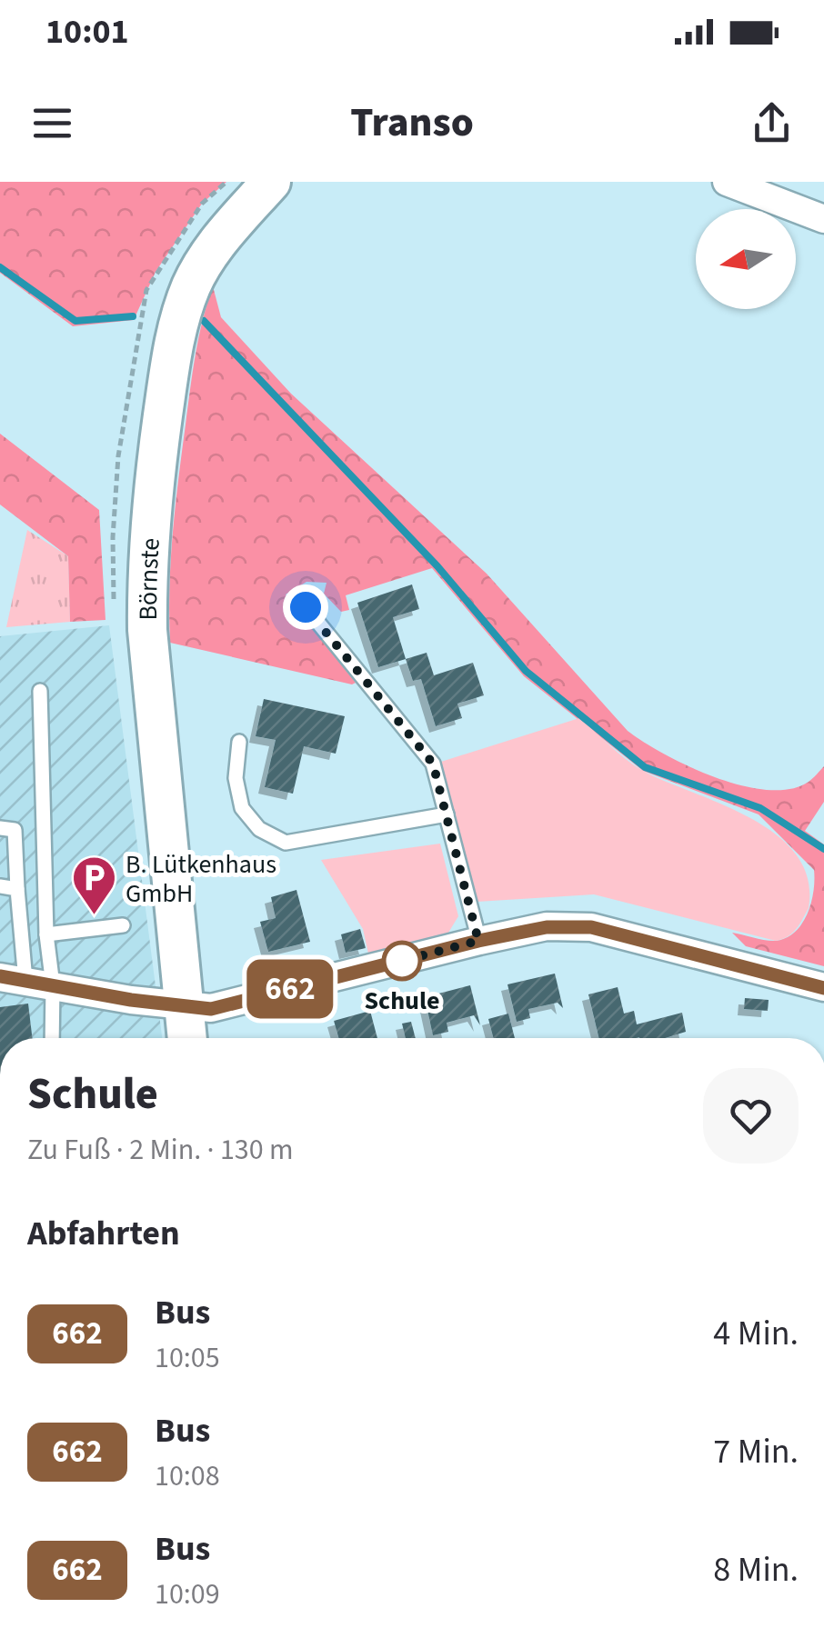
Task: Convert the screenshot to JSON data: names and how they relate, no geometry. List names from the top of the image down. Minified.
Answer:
{"streets":{"street":["Börnste"]},"places":{"parking":["B. Lütkenhaus GmbH"],"other":["Schule"]},"lines":["bus line 662"],"north":"left","page":{"status":"10:01","header":"Transo","on_map":"662","heading":[["Schule","Zu Fuß · 2 Min. · 130 m"],"Abfahrten"],"list":[{"mark":"662","name":"Bus","note":"10:05","value":"4 Min."},{"mark":"662","name":"Bus","note":"10:08","value":"7 Min."},{"mark":"662","name":"Bus","note":"10:09","value":"8 Min."}]}}
